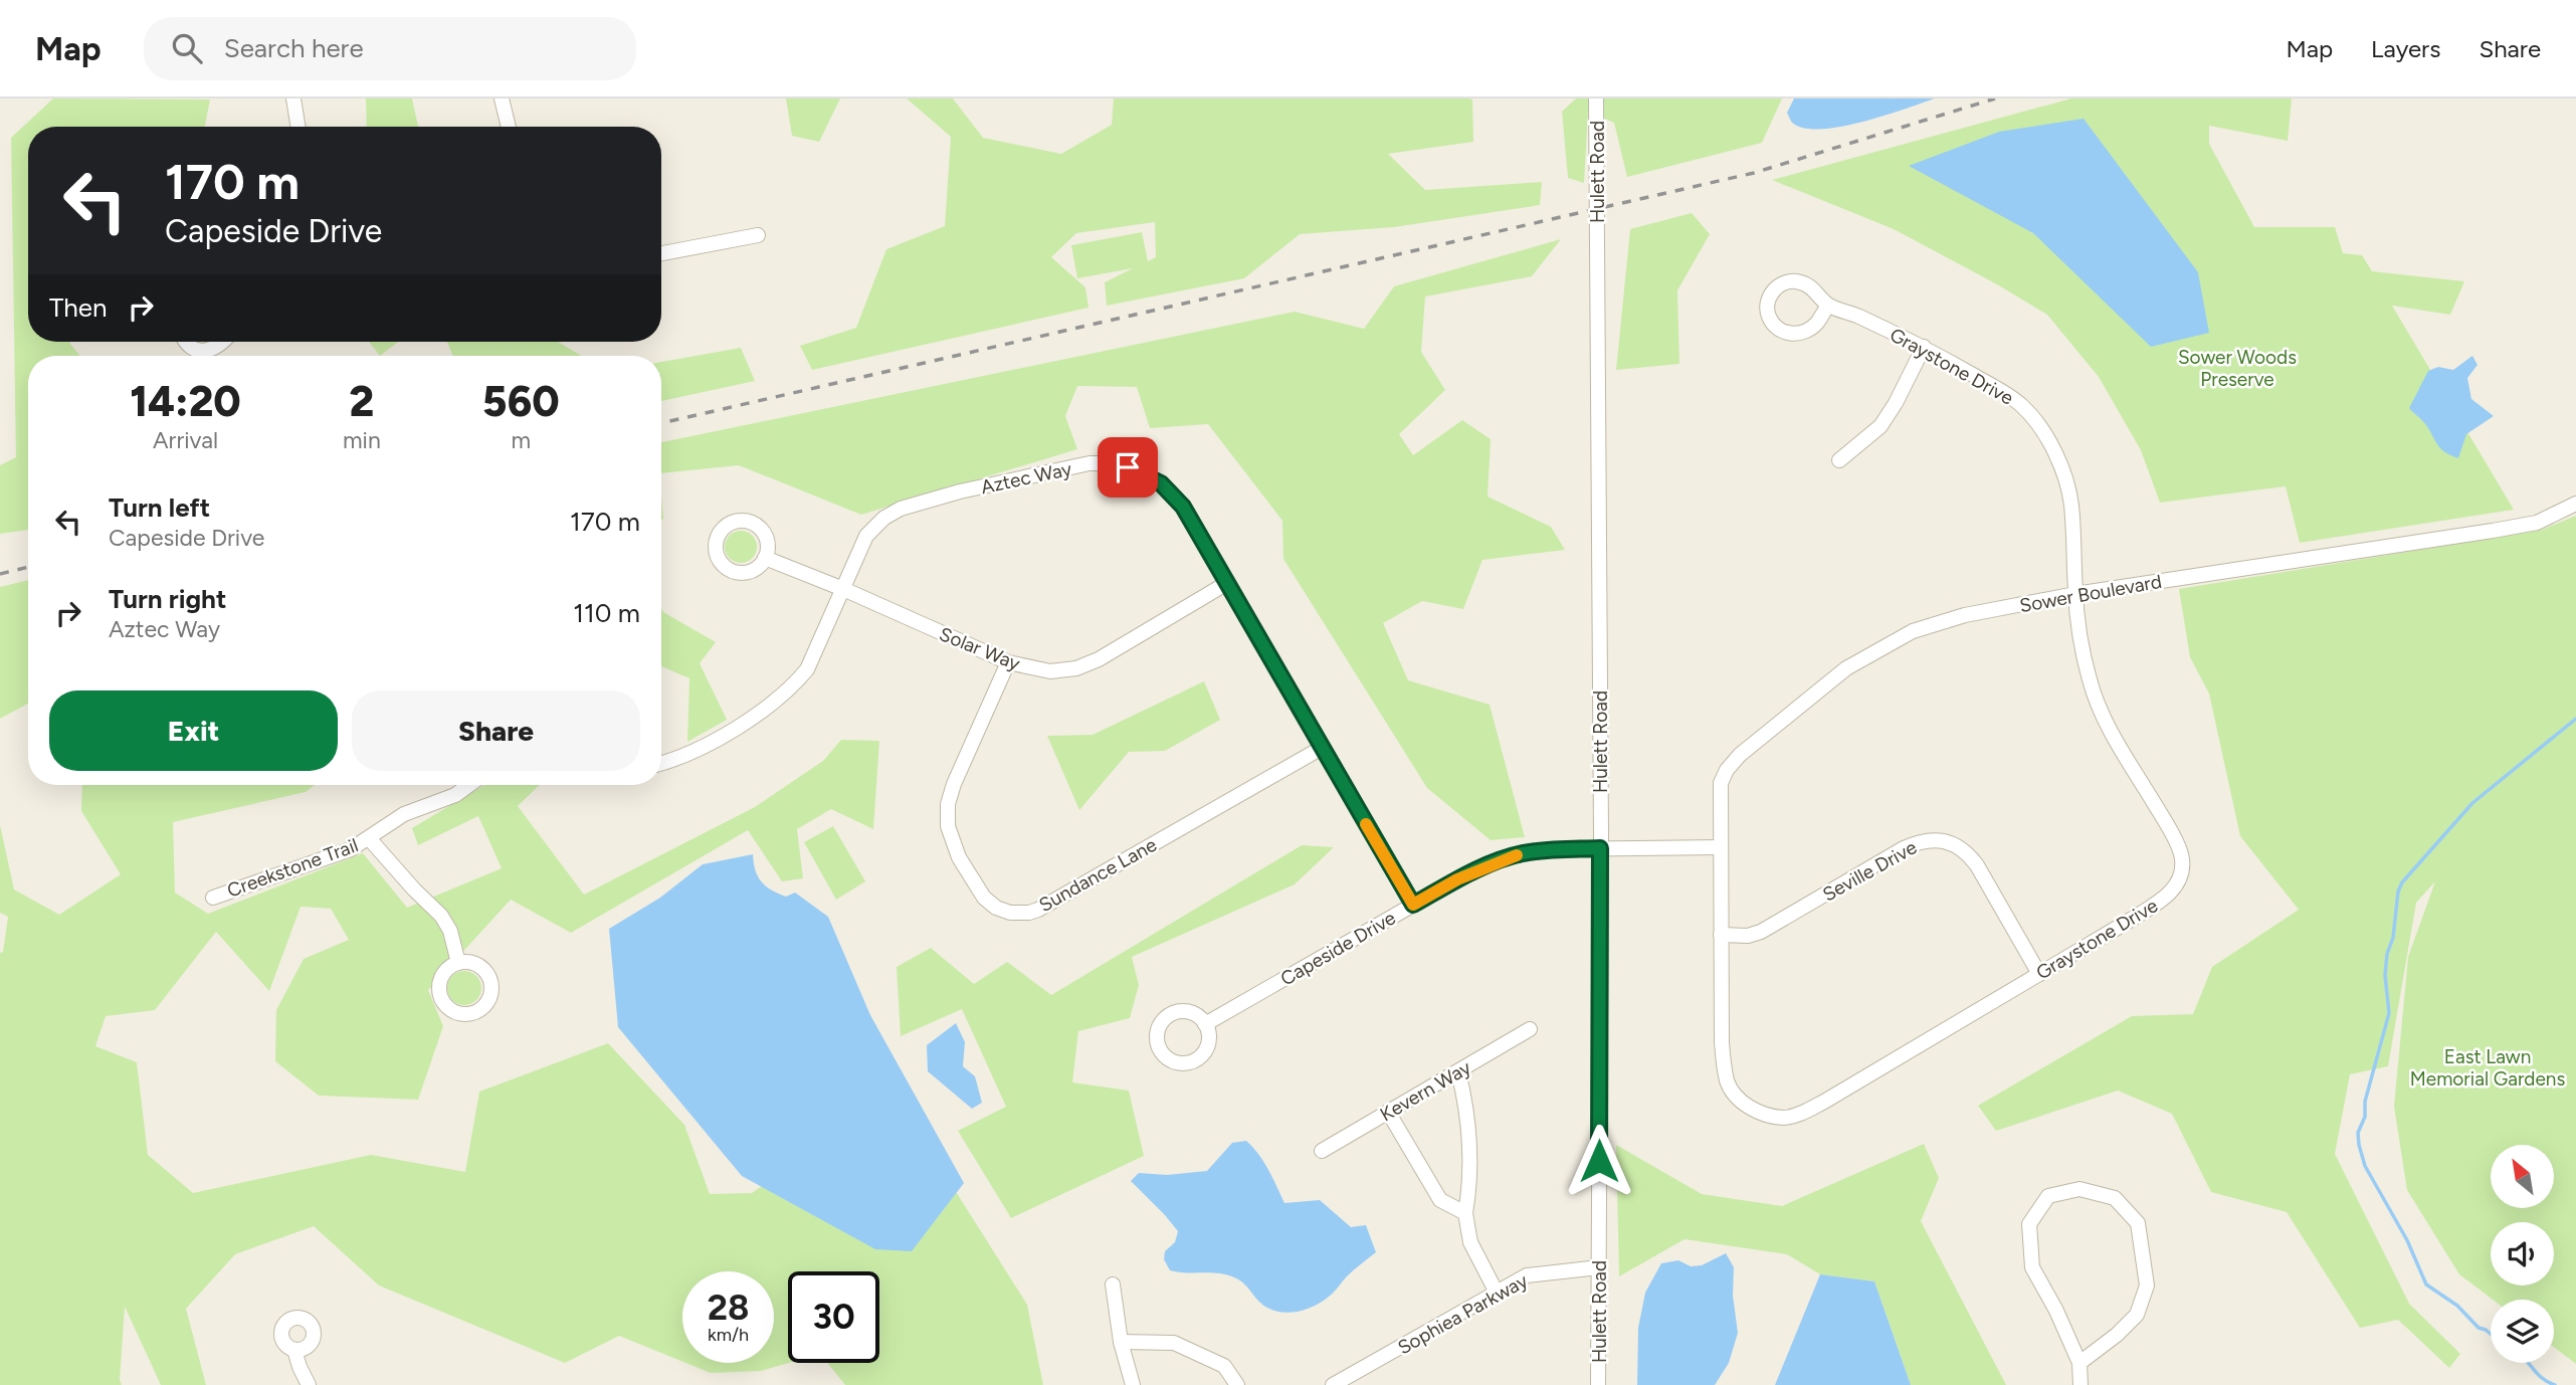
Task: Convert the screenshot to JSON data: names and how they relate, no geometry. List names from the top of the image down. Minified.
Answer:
{"streets":{"street":["Hulett Road","Graystone Drive","Aztec Way","Sower Boulevard","Solar Way","Creekstone Trail","Seville Drive","Sundance Lane","Capeside Drive","Kevern Way","Sophiea Parkway"]},"crossings":[["Hulett Road","Capeside Drive"],["Hulett Road","Sophiea Parkway"],["Graystone Drive","Sower Boulevard"],["Graystone Drive","Seville Drive"],["Graystone Drive","Capeside Drive"],["Aztec Way","Solar Way"],["Aztec Way","Sundance Lane"],["Aztec Way","Capeside Drive"],["Sower Boulevard","Capeside Drive"],["Solar Way","Sundance Lane"]],"parks":["Sower Woods Preserve","East Lawn Memorial Gardens"],"north":"top left","page":{"header":"Map","search":"Search here","nav":["Map","Layers","Share"],"turn":["170 m","Capeside Drive"],"then":"Then","eta":["14:20","Arrival","2","min","560","m"],"list":[{"name":"Turn left","note":"Capeside Drive","value":"170 m"},{"name":"Turn right","note":"Aztec Way","value":"110 m"}],"buttons":["Exit","Share"],"speed":"28 km/h","limit":"30"}}
